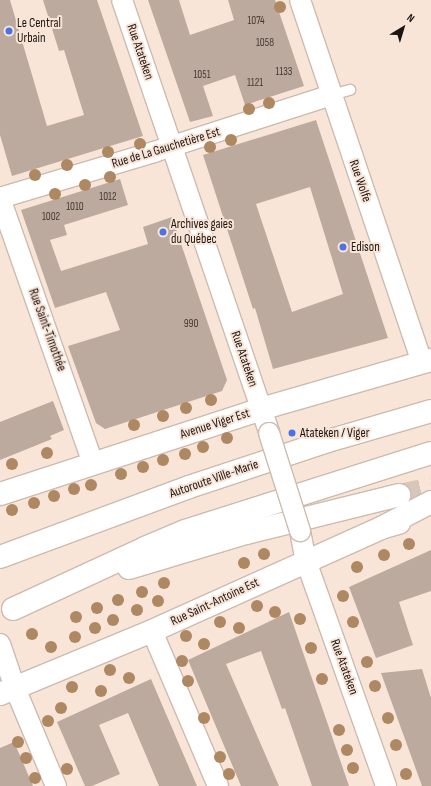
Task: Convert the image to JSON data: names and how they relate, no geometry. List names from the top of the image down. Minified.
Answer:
{"streets":{"main road":["Avenue Viger Est","Autoroute Ville-Marie","Rue Saint-Antoine Est"],"street":["Rue Atateken","Rue de La Gauchetière Est","Rue Wolfe","Rue Saint-Timothée"]},"crossings":[["Rue Atateken","Rue de La Gauchetière Est"],["Rue Atateken","Avenue Viger Est"],["Rue Atateken","Rue Saint-Antoine Est"],["Rue de La Gauchetière Est","Rue Wolfe"],["Rue de La Gauchetière Est","Rue Saint-Timothée"],["Rue Wolfe","Avenue Viger Est"],["Rue Saint-Timothée","Avenue Viger Est"]],"places":["Le Central Urbain","Archives gaies du Québec","Edison","Atateken / Viger"],"house_numbers":["1074","1058","1133","1051","1121","1012","1010","1002","990"],"north":"top right"}
